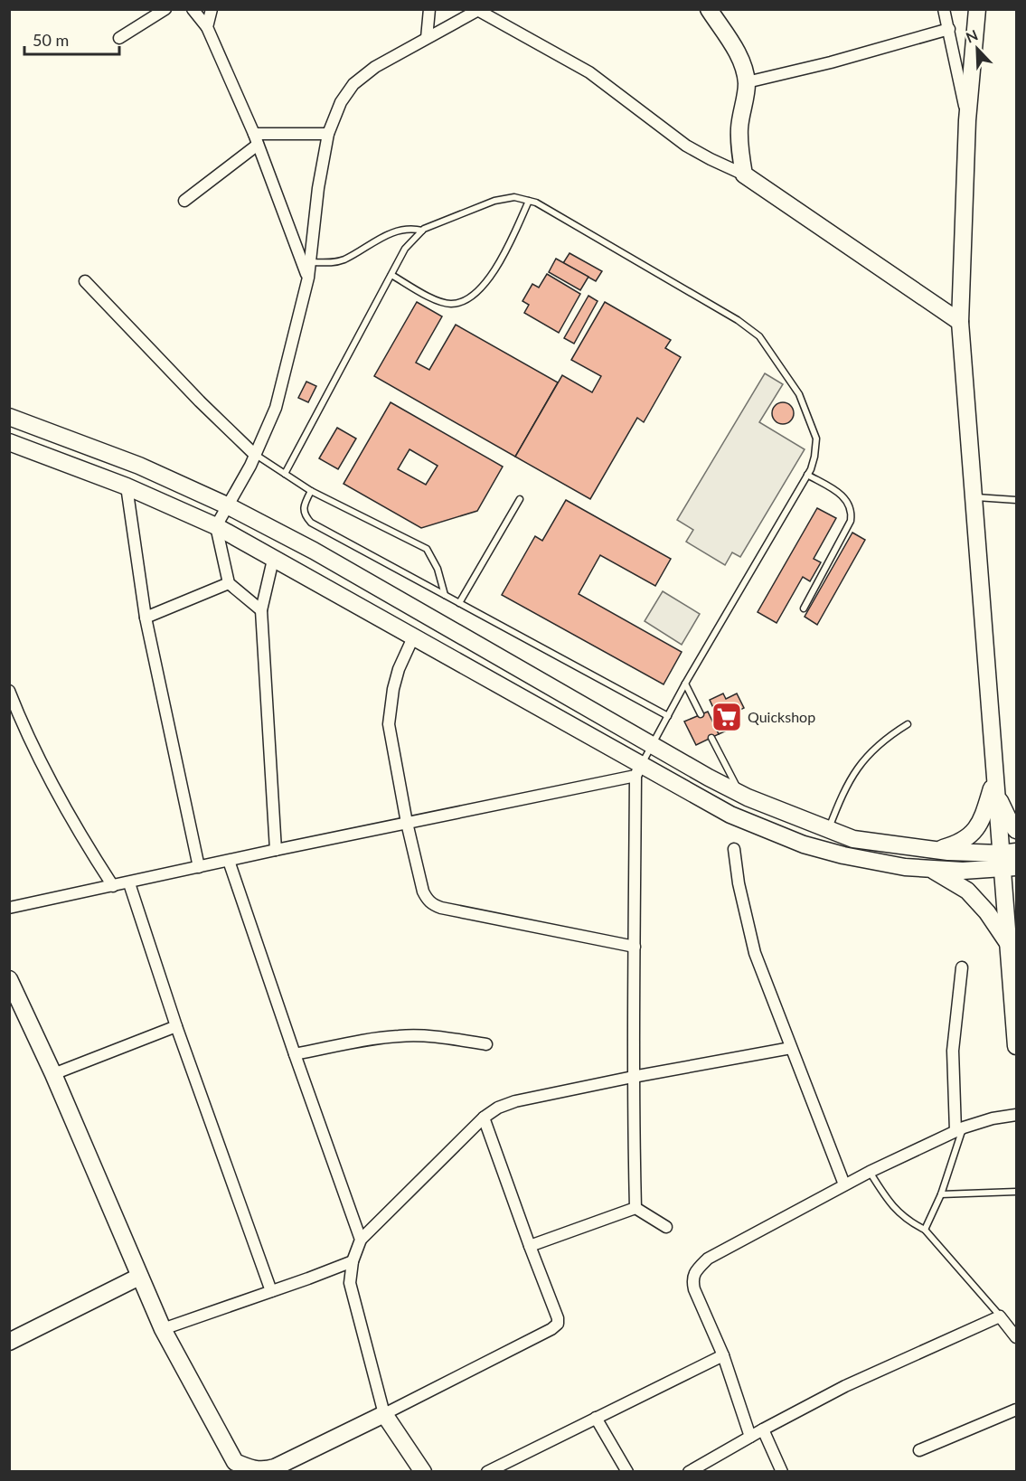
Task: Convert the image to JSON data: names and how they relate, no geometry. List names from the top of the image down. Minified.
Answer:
{"places":{"supermarket":["Quickshop"]},"scale_bar":"50 m","north":"top left"}
